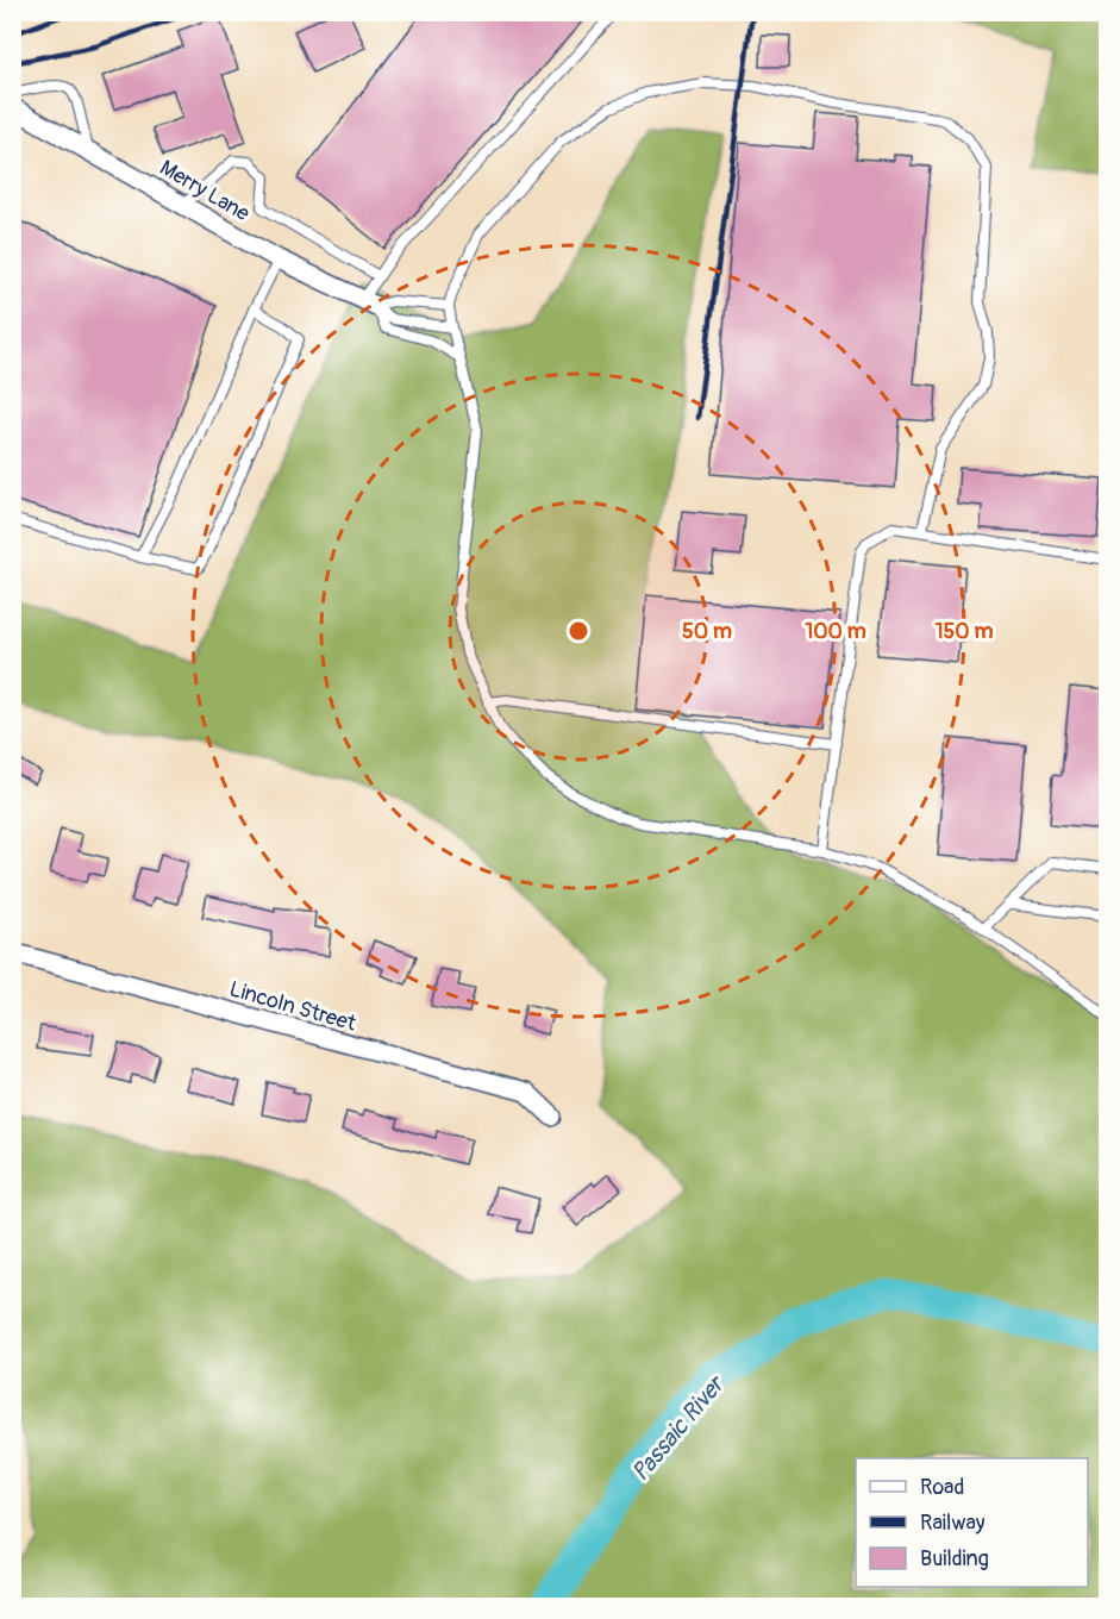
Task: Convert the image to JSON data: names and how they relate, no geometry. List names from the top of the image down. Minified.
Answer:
{"streets":{"street":["Merry Lane","Lincoln Street"]},"water":["Passaic River"],"legend":["Road","Railway","Building"],"rings":["50 m","100 m","150 m"]}
